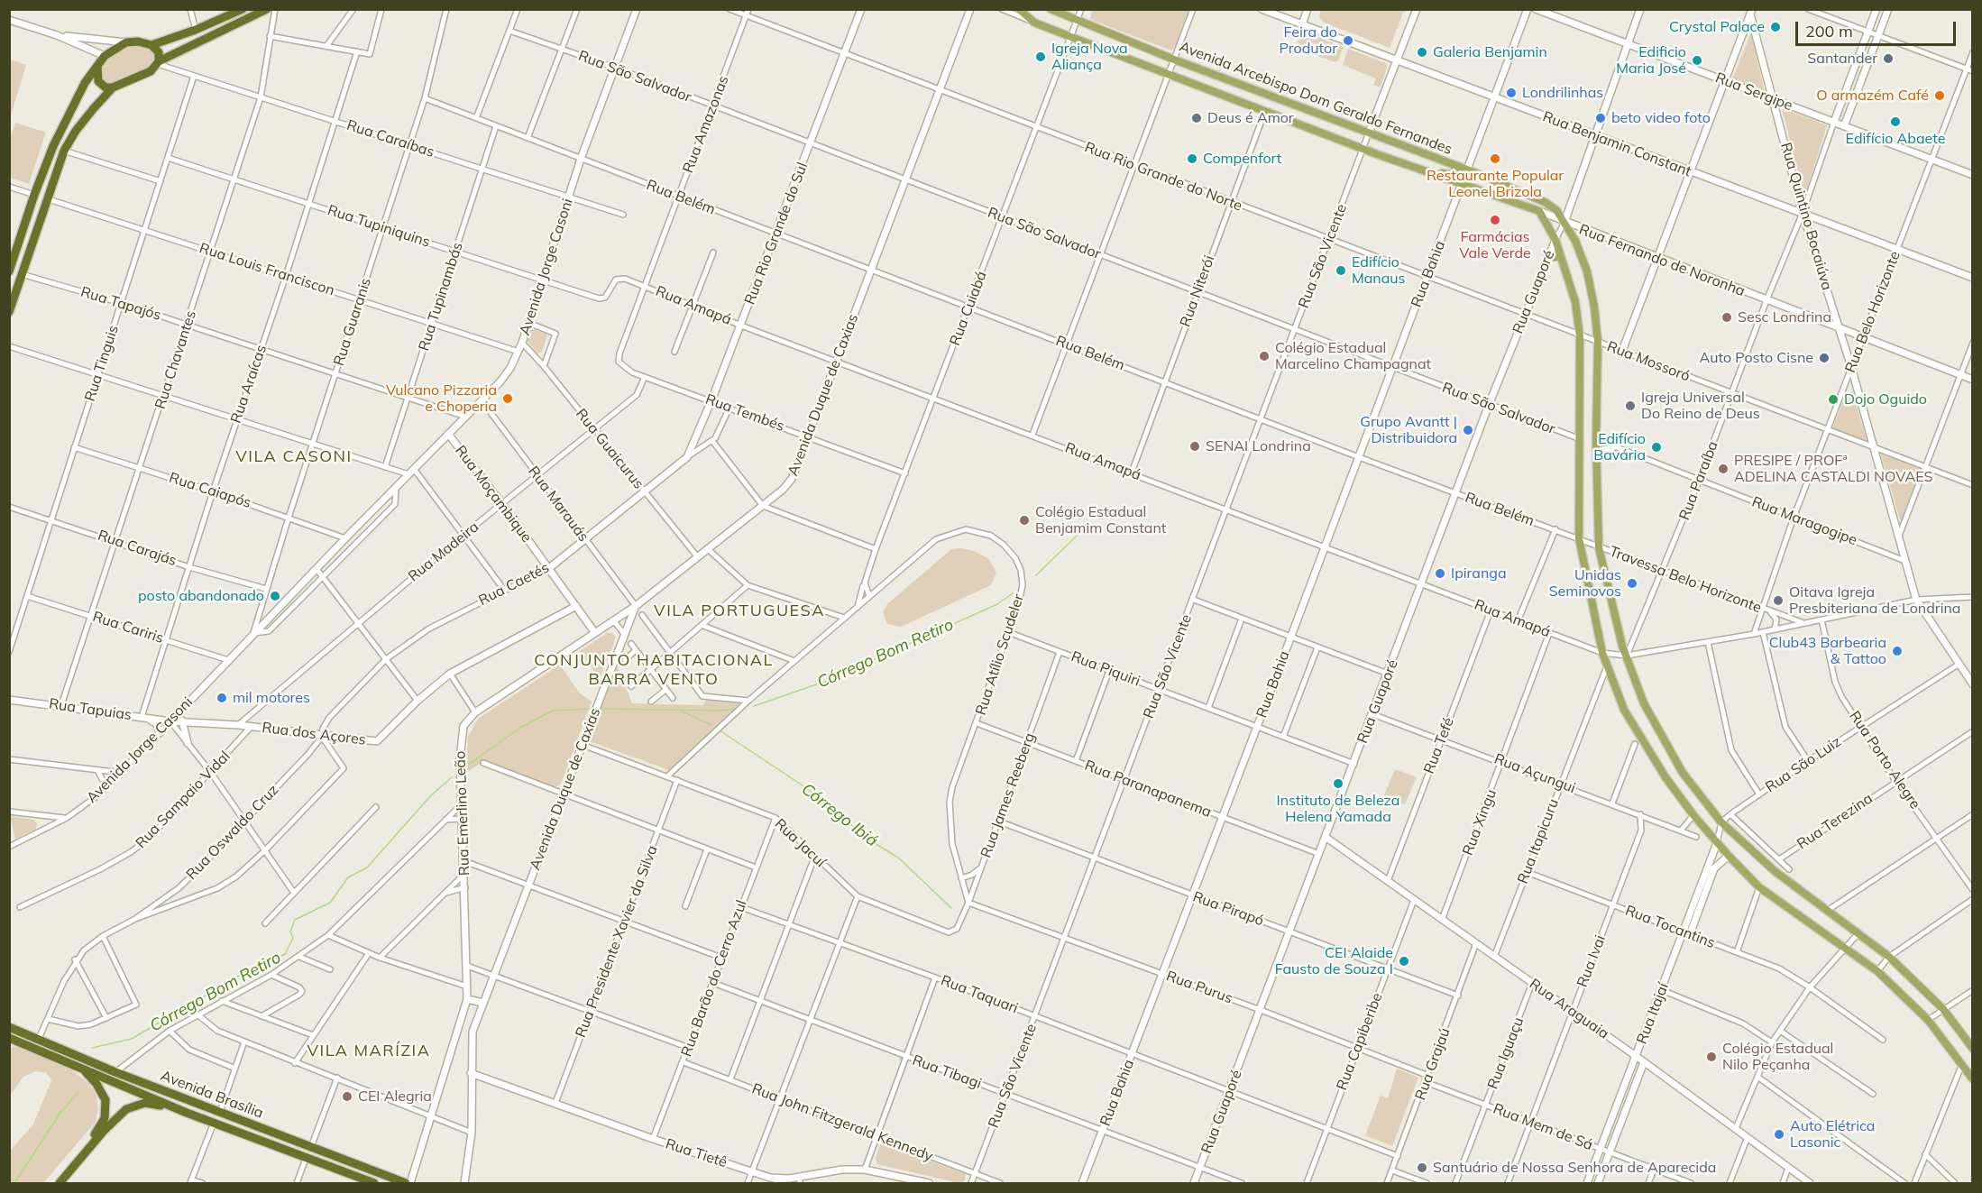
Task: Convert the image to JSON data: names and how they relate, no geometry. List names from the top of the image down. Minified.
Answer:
{"streets":{"highway":["Avenida Brasília"],"main road":["Avenida Arcebispo Dom Geraldo Fernandes"],"street":["Rua São Salvador","Rua Sergipe","Rua Amazonas","Rua Caraíbas","Rua Benjamin Constant","Rua Rio Grande do Norte","Rua Belém","Rua Quintino Bocaiúva","Rua Tupiniquins","Rua Rio Grande do Sul","Rua São Vicente","Rua Fernando de Noronha","Avenida Jorge Casoni","Rua Louis Franciscon","Rua Bahia","Rua Niterói","Rua Guaporé","Rua Tupinambás","Rua Tapajós","Rua Amapá","Rua Cuiabá","Rua Belo Horizonte","Rua Guaranis","Rua Chavantes","Rua Mossoró","Rua Tinguis","Rua Araícas","Avenida Duque de Caxias","Rua Tembés","Rua Guaicurus","Rua Paraíba","Rua Caiapós","Rua Moçambique","Rua Marauás","Rua Maragogipe","Rua Carajás","Rua Madeira","Travessa Belo Horizonte","Rua Caetés","Rua Cariris","Rua Atílio Scudeler","Rua Piquiri","Rua Tapuias","Rua dos Açores","Rua Tefé","Rua Porto Alegre","Rua São Luiz","Rua Açungui","Rua Paranapanema","Rua James Reeberg","Rua Sampaio Vidal","Rua Emerlino Leão","Rua Terezina","Rua Xingu","Rua Oswaldo Cruz","Rua Itapicuru","Rua Jacuí","Rua Pirapó","Rua Tocantins","Rua Presidente Xavier da Silva","Rua Ivai","Rua Barão do Cerro Azul","Rua Purus","Rua Taquari","Rua Araguaia","Rua Itajaí","Rua Capiberibe","Rua Iguaçu","Rua Grajaú","Rua Tibagi","Rua John Fitzgerald Kennedy","Rua Mem de Sá","Rua Tietê"]},"crossings":[["Rua São Salvador","Rua Amazonas"],["Rua São Salvador","Rua Rio Grande do Sul"],["Rua São Salvador","Rua São Vicente"],["Rua São Salvador","Avenida Jorge Casoni"],["Rua São Salvador","Rua Bahia"],["Rua São Salvador","Rua Niterói"],["Rua São Salvador","Rua Guaporé"],["Rua São Salvador","Rua Cuiabá"],["Rua São Salvador","Avenida Duque de Caxias"],["Rua Sergipe","Rua Quintino Bocaiúva"],["Rua Sergipe","Rua Belo Horizonte"],["Rua Sergipe","Rua Paraíba"],["Avenida Arcebispo Dom Geraldo Fernandes","Rua Rio Grande do Norte"],["Avenida Arcebispo Dom Geraldo Fernandes","Rua Belém"],["Avenida Arcebispo Dom Geraldo Fernandes","Rua São Vicente"],["Avenida Arcebispo Dom Geraldo Fernandes","Rua Fernando de Noronha"],["Avenida Arcebispo Dom Geraldo Fernandes","Rua Bahia"],["Avenida Arcebispo Dom Geraldo Fernandes","Rua Niterói"],["Avenida Arcebispo Dom Geraldo Fernandes","Rua Guaporé"],["Avenida Arcebispo Dom Geraldo Fernandes","Rua Amapá"],["Avenida Arcebispo Dom Geraldo Fernandes","Rua Cuiabá"],["Avenida Arcebispo Dom Geraldo Fernandes","Rua Mossoró"],["Avenida Arcebispo Dom Geraldo Fernandes","Rua Paraíba"],["Avenida Arcebispo Dom Geraldo Fernandes","Rua Maragogipe"],["Avenida Arcebispo Dom Geraldo Fernandes","Travessa Belo Horizonte"],["Avenida Arcebispo Dom Geraldo Fernandes","Rua São Luiz"],["Rua Amazonas","Rua Rio Grande do Norte"],["Rua Amazonas","Rua Belém"],["Rua Amazonas","Rua Amapá"],["Rua Amazonas","Rua Tembés"],["Rua Amazonas","Rua Madeira"],["Rua Caraíbas","Avenida Jorge Casoni"],["Rua Caraíbas","Rua Tupinambás"],["Rua Caraíbas","Rua Guaranis"],["Rua Caraíbas","Rua Chavantes"],["Rua Caraíbas","Rua Tinguis"],["Rua Caraíbas","Rua Araícas"],["Rua Benjamin Constant","Rua Quintino Bocaiúva"],["Rua Benjamin Constant","Rua Bahia"],["Rua Benjamin Constant","Rua Belo Horizonte"],["Rua Benjamin Constant","Rua Paraíba"],["Rua Rio Grande do Norte","Rua Rio Grande do Sul"],["Rua Rio Grande do Norte","Rua São Vicente"],["Rua Rio Grande do Norte","Rua Bahia"],["Rua Rio Grande do Norte","Rua Niterói"],["Rua Rio Grande do Norte","Rua Guaporé"],["Rua Rio Grande do Norte","Rua Cuiabá"],["Rua Rio Grande do Norte","Rua Mossoró"],["Rua Rio Grande do Norte","Avenida Duque de Caxias"],["Rua Belém","Rua Rio Grande do Sul"],["Rua Belém","Rua São Vicente"],["Rua Belém","Avenida Jorge Casoni"],["Rua Belém","Rua Bahia"],["Rua Belém","Rua Niterói"],["Rua Belém","Rua Guaporé"],["Rua Belém","Rua Tupinambás"],["Rua Belém","Rua Cuiabá"],["Rua Belém","Rua Guaranis"],["Rua Belém","Avenida Duque de Caxias"],["Rua Belém","Travessa Belo Horizonte"],["Rua Quintino Bocaiúva","Rua Fernando de Noronha"],["Rua Quintino Bocaiúva","Rua Amapá"],["Rua Quintino Bocaiúva","Rua Belo Horizonte"],["Rua Quintino Bocaiúva","Rua Mossoró"],["Rua Quintino Bocaiúva","Rua Paraíba"],["Rua Quintino Bocaiúva","Rua Maragogipe"],["Rua Quintino Bocaiúva","Rua São Luiz"],["Rua Tupiniquins","Avenida Jorge Casoni"],["Rua Tupiniquins","Rua Tupinambás"],["Rua Tupiniquins","Rua Amapá"],["Rua Tupiniquins","Rua Guaranis"],["Rua Tupiniquins","Rua Chavantes"],["Rua Tupiniquins","Rua Tinguis"],["Rua Tupiniquins","Rua Araícas"],["Rua Rio Grande do Sul","Rua Amapá"],["Rua Rio Grande do Sul","Rua Tembés"],["Rua Rio Grande do Sul","Rua Caetés"],["Rua São Vicente","Rua Amapá"],["Rua São Vicente","Rua Piquiri"],["Rua São Vicente","Rua Paranapanema"],["Rua São Vicente","Rua Pirapó"],["Rua São Vicente","Rua Purus"],["Rua São Vicente","Rua Taquari"],["Rua São Vicente","Rua Tibagi"],["Rua São Vicente","Rua John Fitzgerald Kennedy"],["Rua Fernando de Noronha","Rua Guaporé"],["Rua Fernando de Noronha","Rua Belo Horizonte"],["Rua Fernando de Noronha","Rua Paraíba"],["Avenida Jorge Casoni","Rua Louis Franciscon"],["Avenida Jorge Casoni","Rua Tapajós"],["Avenida Jorge Casoni","Rua Guaranis"],["Avenida Jorge Casoni","Rua Guaicurus"],["Avenida Jorge Casoni","Rua Caiapós"],["Avenida Jorge Casoni","Rua Moçambique"],["Avenida Jorge Casoni","Rua Marauás"],["Avenida Jorge Casoni","Rua Cariris"],["Avenida Jorge Casoni","Rua Tapuias"],["Avenida Jorge Casoni","Rua dos Açores"],["Rua Louis Franciscon","Rua Tupinambás"],["Rua Louis Franciscon","Rua Guaranis"],["Rua Louis Franciscon","Rua Chavantes"],["Rua Louis Franciscon","Rua Tinguis"],["Rua Louis Franciscon","Rua Araícas"],["Rua Bahia","Rua Amapá"],["Rua Bahia","Rua Piquiri"],["Rua Bahia","Rua Paranapanema"],["Rua Bahia","Rua Pirapó"],["Rua Bahia","Rua Purus"],["Rua Bahia","Rua Taquari"],["Rua Bahia","Rua Tibagi"],["Rua Niterói","Rua Amapá"],["Rua Guaporé","Rua Amapá"],["Rua Guaporé","Rua Piquiri"],["Rua Guaporé","Rua Açungui"],["Rua Guaporé","Rua Paranapanema"],["Rua Guaporé","Rua Pirapó"],["Rua Guaporé","Rua Purus"],["Rua Guaporé","Rua Taquari"],["Rua Guaporé","Rua Araguaia"],["Rua Guaporé","Rua Tibagi"],["Rua Tupinambás","Rua Tapajós"],["Rua Tapajós","Rua Guaranis"],["Rua Tapajós","Rua Chavantes"],["Rua Tapajós","Rua Tinguis"],["Rua Tapajós","Rua Araícas"],["Rua Amapá","Rua Cuiabá"],["Rua Amapá","Rua Belo Horizonte"],["Rua Amapá","Avenida Duque de Caxias"],["Rua Amapá","Rua Paraíba"],["Rua Amapá","Travessa Belo Horizonte"],["Rua Amapá","Rua Tefé"],["Rua Amapá","Rua Porto Alegre"],["Rua Amapá","Rua Xingu"],["Rua Cuiabá","Rua Tembés"],["Rua Cuiabá","Rua Atílio Scudeler"],["Rua Belo Horizonte","Rua Mossoró"],["Rua Belo Horizonte","Rua Maragogipe"],["Rua Belo Horizonte","Travessa Belo Horizonte"],["Rua Guaranis","Rua Caiapós"],["Rua Guaranis","Rua Carajás"],["Rua Chavantes","Rua Caiapós"],["Rua Chavantes","Rua Carajás"],["Rua Chavantes","Rua Cariris"],["Rua Chavantes","Rua Tapuias"],["Rua Mossoró","Rua Paraíba"],["Rua Tinguis","Rua Caiapós"],["Rua Tinguis","Rua Carajás"],["Rua Tinguis","Rua Cariris"],["Rua Araícas","Rua Caiapós"],["Rua Araícas","Rua Carajás"],["Rua Araícas","Rua Cariris"],["Rua Araícas","Rua Tapuias"],["Avenida Duque de Caxias","Rua Tembés"],["Avenida Duque de Caxias","Rua Guaicurus"],["Avenida Duque de Caxias","Rua Marauás"],["Avenida Duque de Caxias","Rua Emerlino Leão"],["Avenida Duque de Caxias","Rua Jacuí"],["Avenida Duque de Caxias","Rua Tietê"],["Rua Tembés","Rua Madeira"],["Rua Tembés","Rua Caetés"],["Rua Guaicurus","Rua Madeira"],["Rua Guaicurus","Rua Caetés"],["Rua Paraíba","Rua Maragogipe"],["Rua Paraíba","Travessa Belo Horizonte"],["Rua Moçambique","Rua Madeira"],["Rua Moçambique","Rua Caetés"],["Rua Moçambique","Rua dos Açores"],["Rua Moçambique","Rua Emerlino Leão"],["Rua Marauás","Rua Madeira"],["Rua Marauás","Rua Caetés"],["Rua Marauás","Rua Emerlino Leão"],["Rua Madeira","Rua dos Açores"],["Rua Caetés","Rua dos Açores"],["Rua Caetés","Rua Oswaldo Cruz"],["Rua Atílio Scudeler","Rua Piquiri"],["Rua Atílio Scudeler","Rua Paranapanema"],["Rua Atílio Scudeler","Rua James Reeberg"],["Rua Atílio Scudeler","Rua Jacuí"],["Rua Atílio Scudeler","Rua Purus"],["Rua Piquiri","Rua James Reeberg"],["Rua Tapuias","Rua dos Açores"],["Rua dos Açores","Rua Sampaio Vidal"],["Rua dos Açores","Rua Oswaldo Cruz"],["Rua Tefé","Rua Açungui"],["Rua Tefé","Rua Araguaia"],["Rua Porto Alegre","Rua São Luiz"],["Rua Porto Alegre","Rua Terezina"],["Rua Açungui","Rua Xingu"],["Rua Açungui","Rua Itapicuru"],["Rua Açungui","Rua Ivai"],["Rua Paranapanema","Rua James Reeberg"],["Rua James Reeberg","Rua Jacuí"],["Rua James Reeberg","Rua Pirapó"],["Rua James Reeberg","Rua Purus"],["Rua Xingu","Rua Araguaia"],["Rua Itapicuru","Rua Tocantins"],["Rua Itapicuru","Rua Araguaia"],["Rua Jacuí","Rua Presidente Xavier da Silva"],["Rua Jacuí","Rua Barão do Cerro Azul"],["Rua Pirapó","Rua Capiberibe"],["Rua Pirapó","Rua Grajaú"],["Rua Tocantins","Rua Ivai"],["Rua Tocantins","Rua Itajaí"],["Rua Presidente Xavier da Silva","Rua Tietê"],["Rua Ivai","Rua Araguaia"],["Rua Ivai","Rua Mem de Sá"],["Rua Barão do Cerro Azul","Rua Taquari"],["Rua Barão do Cerro Azul","Rua Tibagi"],["Rua Barão do Cerro Azul","Rua John Fitzgerald Kennedy"],["Rua Barão do Cerro Azul","Rua Tietê"],["Rua Purus","Rua Capiberibe"],["Rua Purus","Rua Grajaú"],["Rua Taquari","Rua Capiberibe"],["Rua Taquari","Rua Grajaú"],["Rua Araguaia","Rua Itajaí"],["Rua Araguaia","Rua Capiberibe"],["Rua Araguaia","Rua Iguaçu"],["Rua Araguaia","Rua Grajaú"],["Rua Itajaí","Rua Mem de Sá"],["Rua Iguaçu","Rua Mem de Sá"],["Rua Grajaú","Rua Mem de Sá"]],"districts":["VILA CASONI","VILA PORTUGUESA","CONJUNTO HABITACIONAL BARRA VENTO","VILA MARÍZIA"],"water":["Córrego Bom Retiro","Córrego Ibiá"],"places":["Crystal Palace","Feira do Produtor","Galeria Benjamin","Igreja Nova Aliança","Santander","Edificio Maria José","Londrilinhas","O armazém Café","Deus é Amor","beto video foto","Edifício Abaete","Compenfort","Restaurante Popular Leonel Brizola","Farmácias Vale Verde","Edifício Manaus","Sesc Londrina","Colégio Estadual Marcelino Champagnat","Auto Posto Cisne","Vulcano Pizzaria e Choperia","Dojo Oguido","Igreja Universal Do Reino de Deus","Grupo Avantt | Distribuidora","SENAI Londrina","Edifício Bavária","PRESIPE / PROFª ADELINA CASTALDI NOVAES","Colégio Estadual Benjamim Constant","Ipiranga","Unidas Seminovos","posto abandonado","Oitava Igreja Presbiteriana de Londrina","Club43 Barbearia & Tattoo","mil motores","Instituto de Beleza Helena Yamada","CEI Alaide Fausto de Souza I","Colégio Estadual Nilo Peçanha","CEI Alegria","Auto Elétrica Lasonic","Santuário de Nossa Senhora de Aparecida"],"scale_bar":"200 m"}
